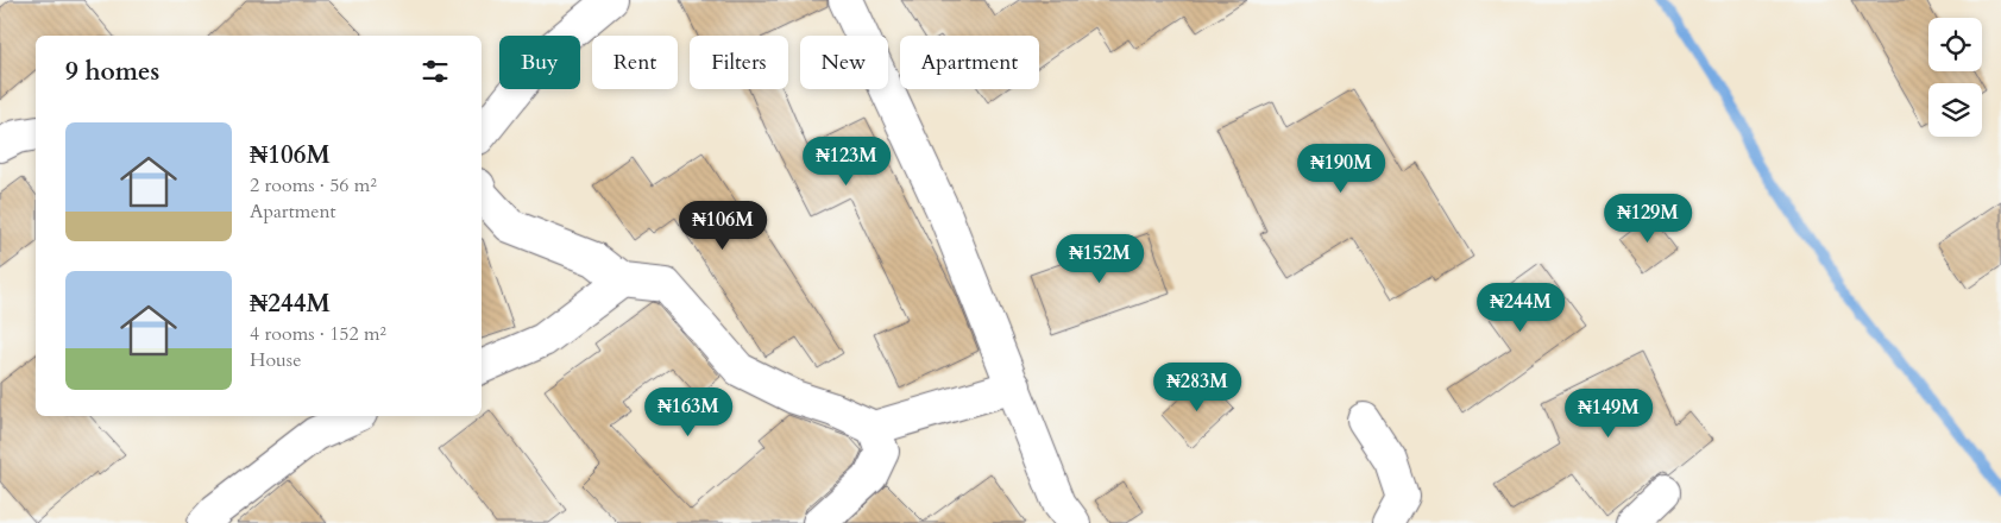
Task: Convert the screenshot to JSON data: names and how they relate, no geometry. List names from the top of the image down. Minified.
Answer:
{"page":{"chip":["Buy","Rent","Filters","New","Apartment"],"heading":"9 homes","list":[{"name":"₦106M","note":"2 rooms · 56 m² · Apartment"},{"name":"₦244M","note":"4 rooms · 152 m² · House"}],"price":["₦123M","₦190M","₦129M","₦106M","₦152M","₦244M","₦283M","₦163M","₦149M"]}}
